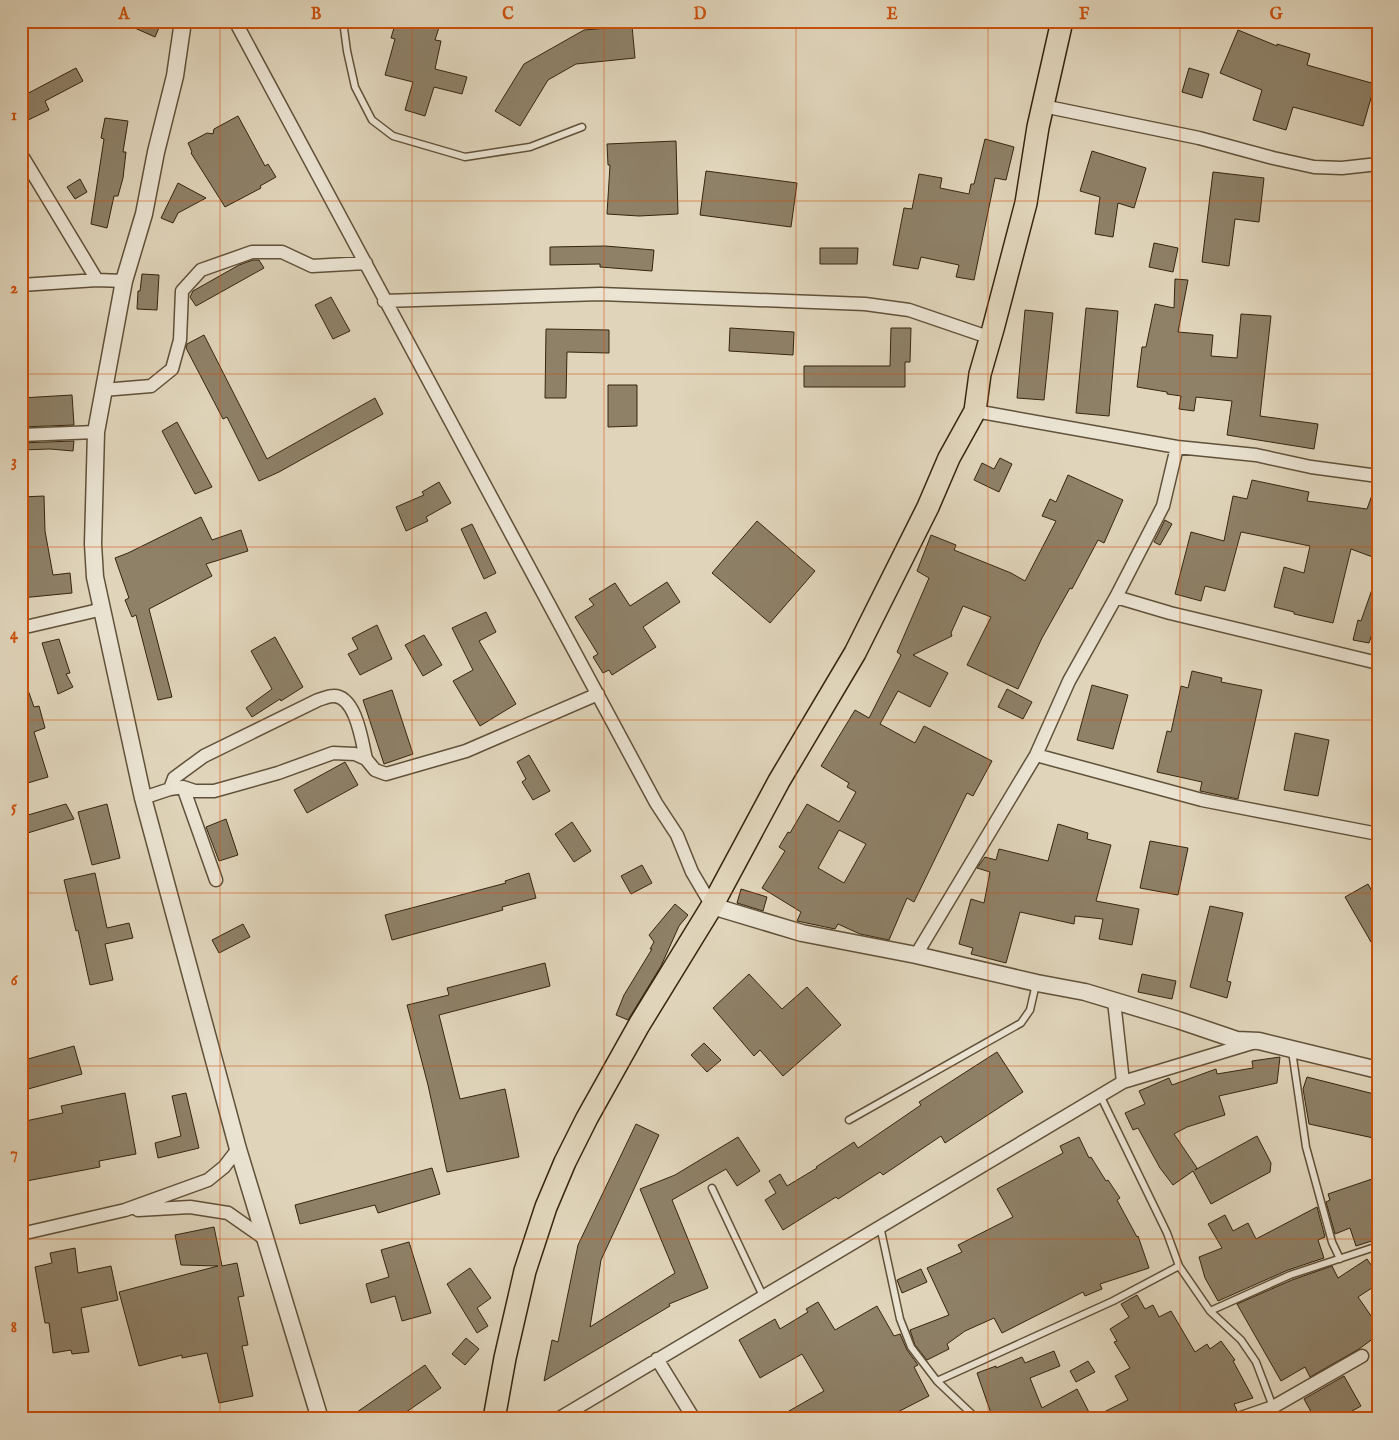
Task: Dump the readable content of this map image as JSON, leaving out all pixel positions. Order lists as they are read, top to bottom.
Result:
{
  "grid": {
    "columns": [
      "A",
      "B",
      "C",
      "D",
      "E",
      "F",
      "G"
    ],
    "rows": [
      "1",
      "2",
      "3",
      "4",
      "5",
      "6",
      "7",
      "8"
    ]
  }
}
